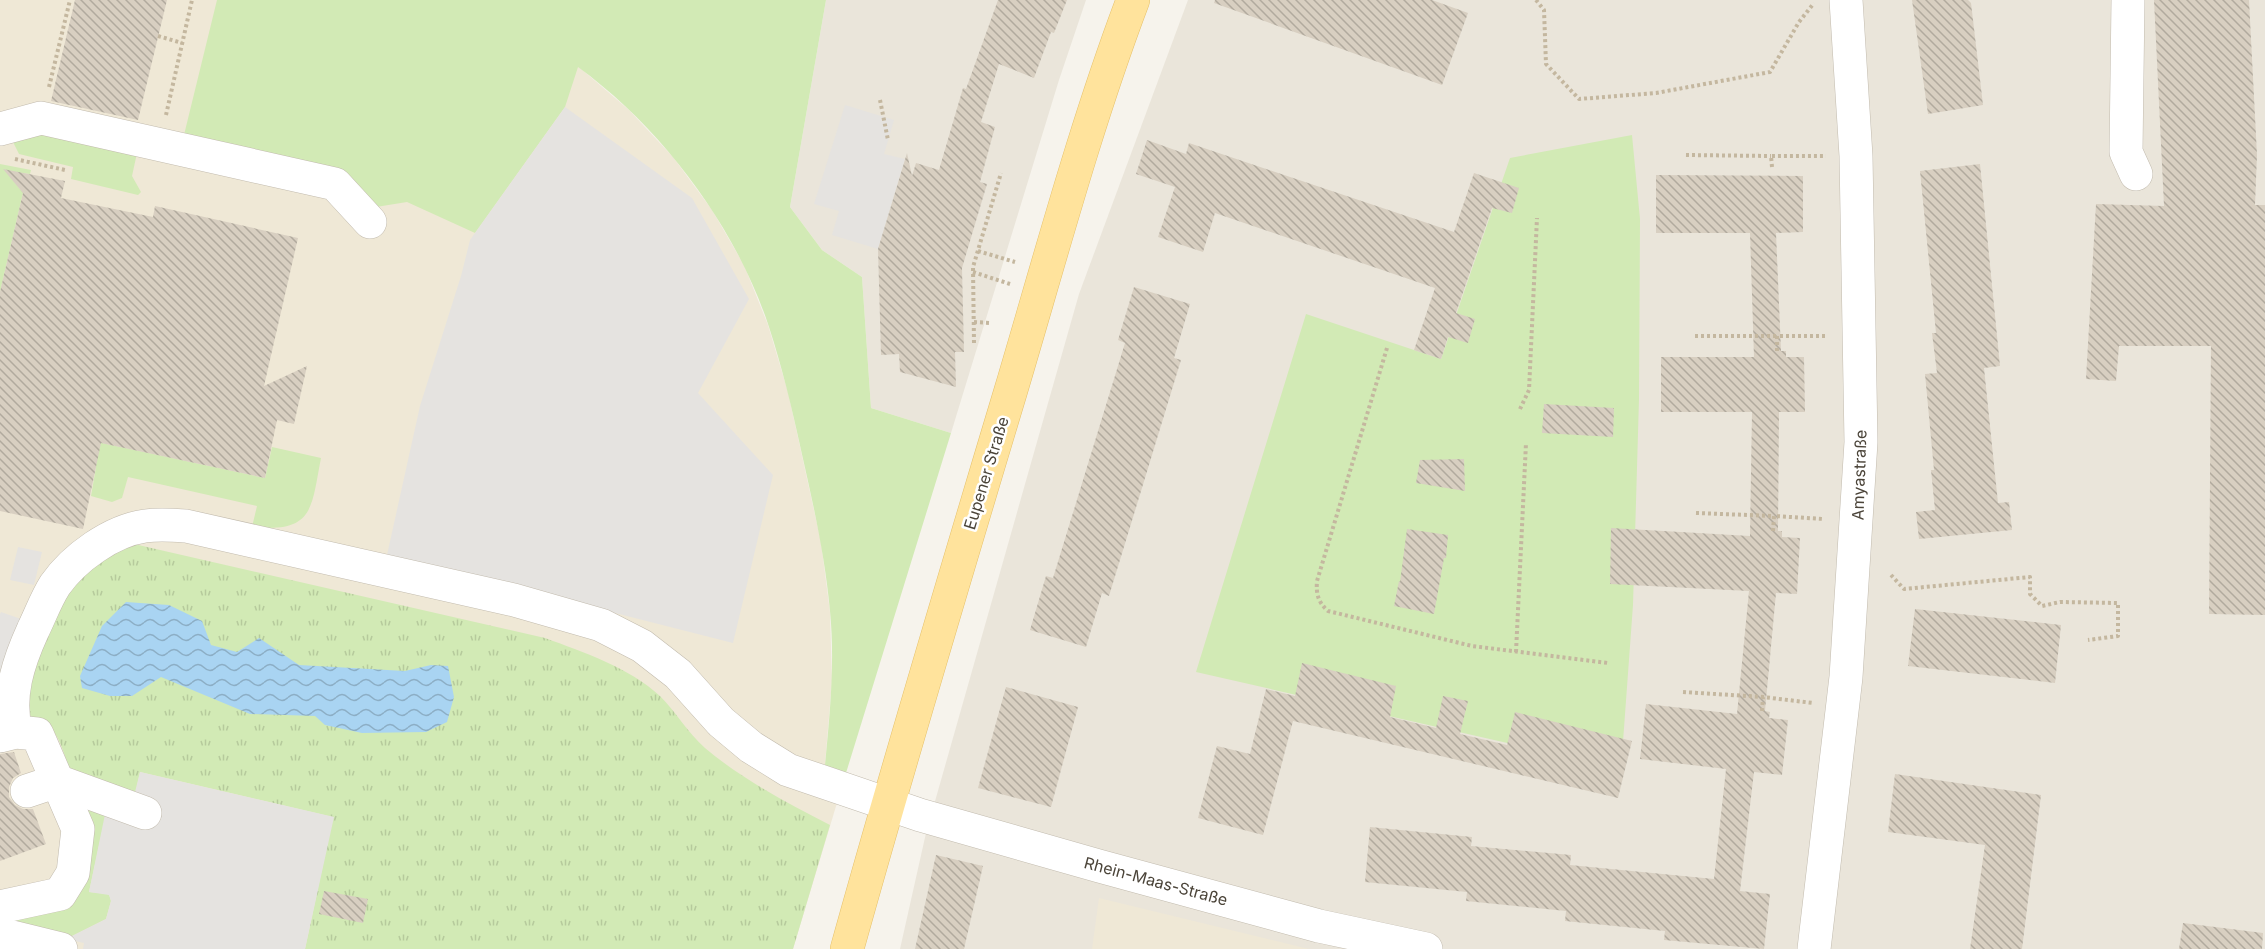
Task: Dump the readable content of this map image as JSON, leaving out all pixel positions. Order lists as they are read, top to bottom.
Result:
{
  "streets": {
    "main road": ["Eupener Straße"],
    "street": ["Amyastraße", "Rhein-Maas-Straße"]
  },
  "crossings": [
    ["Eupener Straße", "Rhein-Maas-Straße"]
  ]
}
